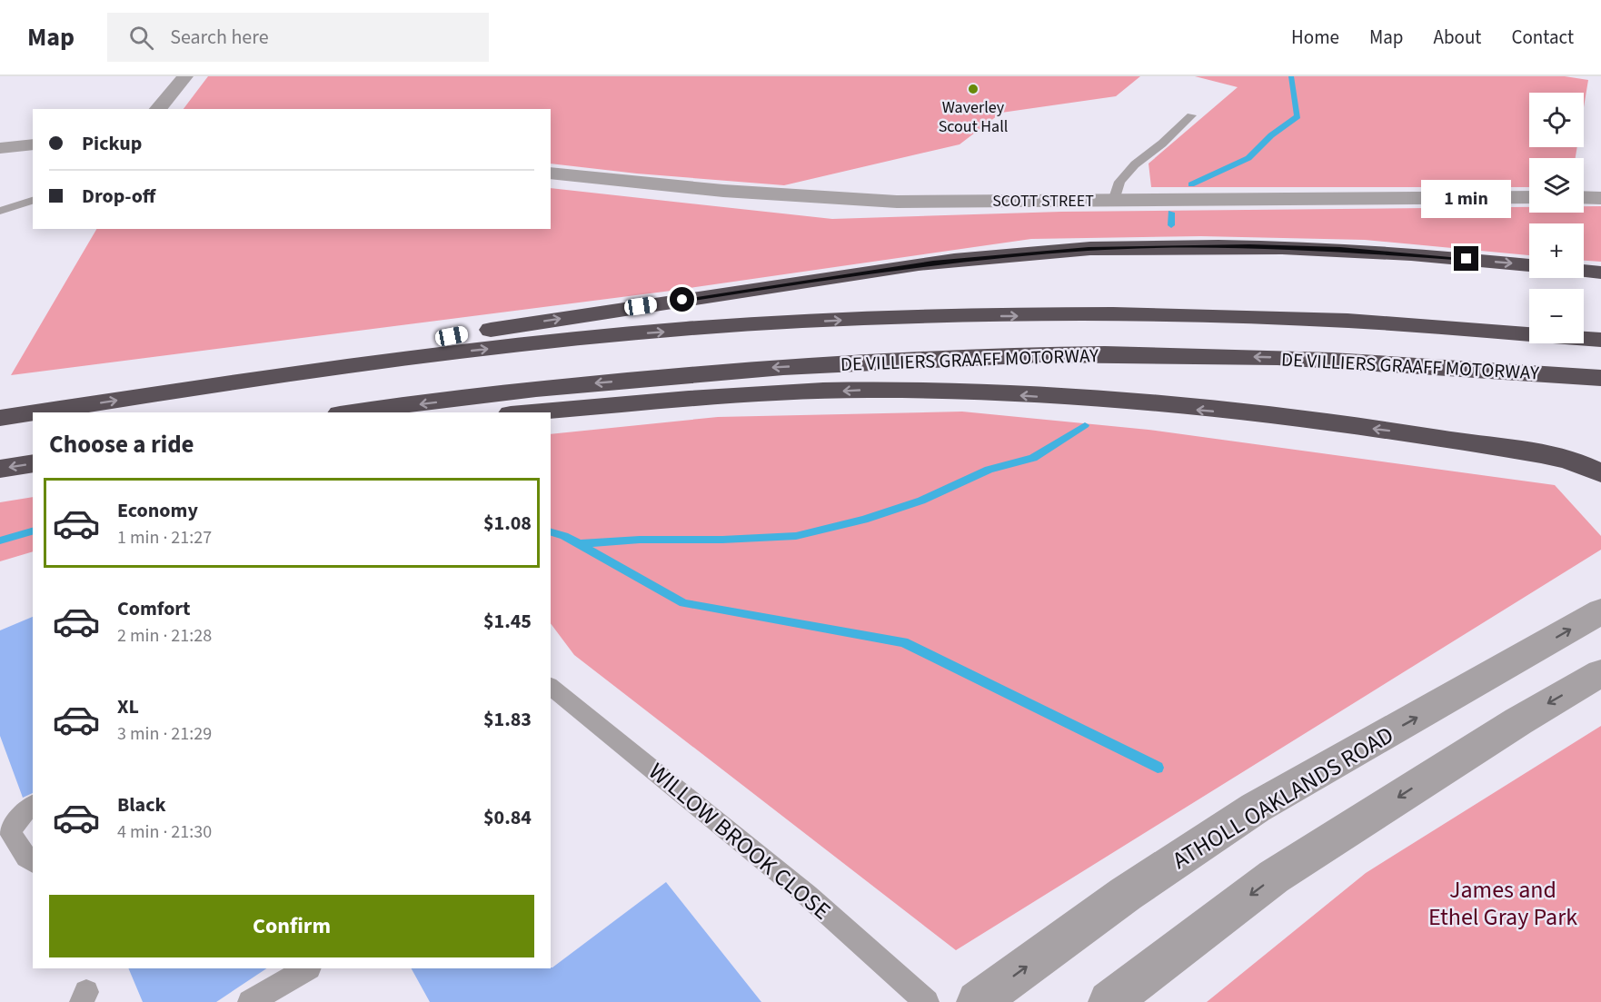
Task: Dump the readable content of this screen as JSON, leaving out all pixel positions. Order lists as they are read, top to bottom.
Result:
{
  "streets": {
    "highway": ["DE VILLIERS GRAAFF MOTORWAY"],
    "street": ["SCOTT STREET", "ATHOLL OAKLANDS ROAD"],
    "lane": ["WILLOW BROOK CLOSE"]
  },
  "parks": ["James and Ethel Gray Park"],
  "places": ["Waverley Scout Hall"],
  "page": {
    "header": "Map",
    "search": "Search here",
    "nav": [
      "Home",
      "Map",
      "About",
      "Contact"
    ],
    "map_buttons": ["+", "−"],
    "banner": ["Pickup", "Drop-off"],
    "bubble": "1 min",
    "heading": "Choose a ride",
    "list": [
      {
        "name": "Economy",
        "note": "1 min · 21:27",
        "value": "$1.08"
      },
      {
        "name": "Comfort",
        "note": "2 min · 21:28",
        "value": "$1.45"
      },
      {
        "name": "XL",
        "note": "3 min · 21:29",
        "value": "$1.83"
      },
      {
        "name": "Black",
        "note": "4 min · 21:30",
        "value": "$0.84"
      }
    ],
    "buttons": "Confirm"
  }
}
